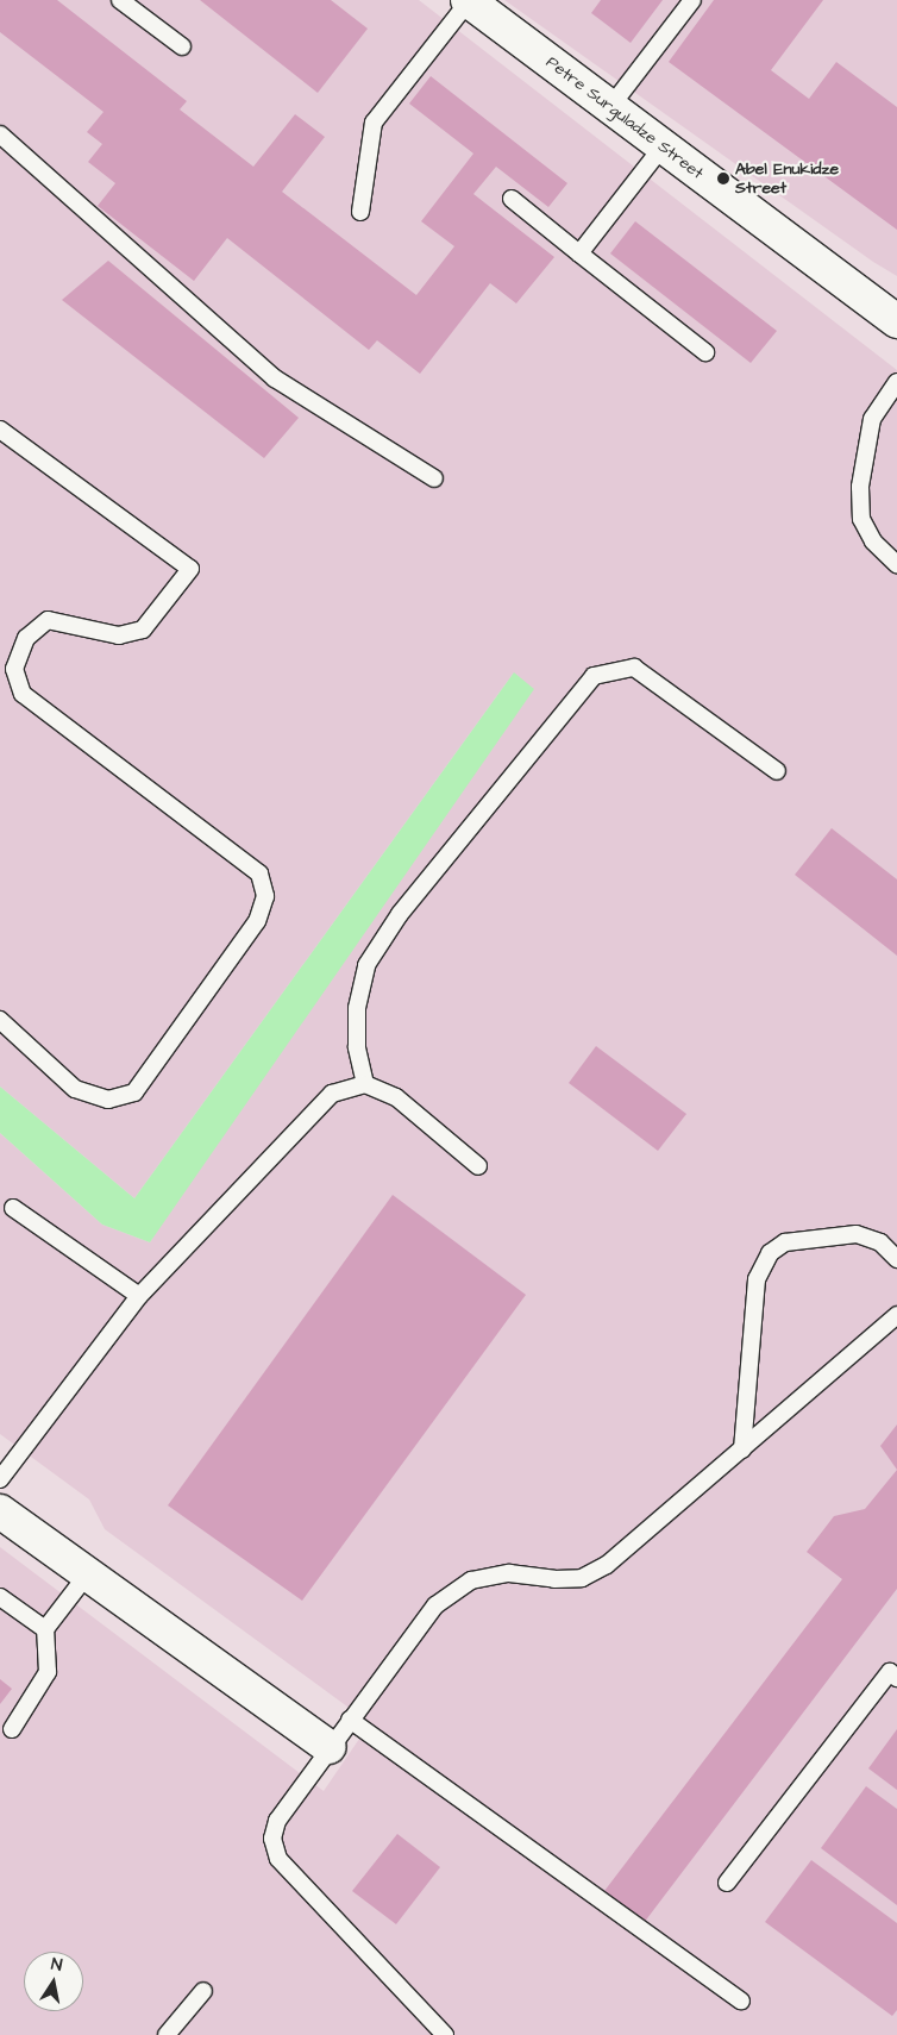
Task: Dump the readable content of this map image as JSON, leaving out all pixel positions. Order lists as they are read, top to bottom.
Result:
{
  "streets": {
    "street": ["Petre Surguladze Street"]
  },
  "places": ["Abel Enukidze Street"],
  "north": "top"
}
